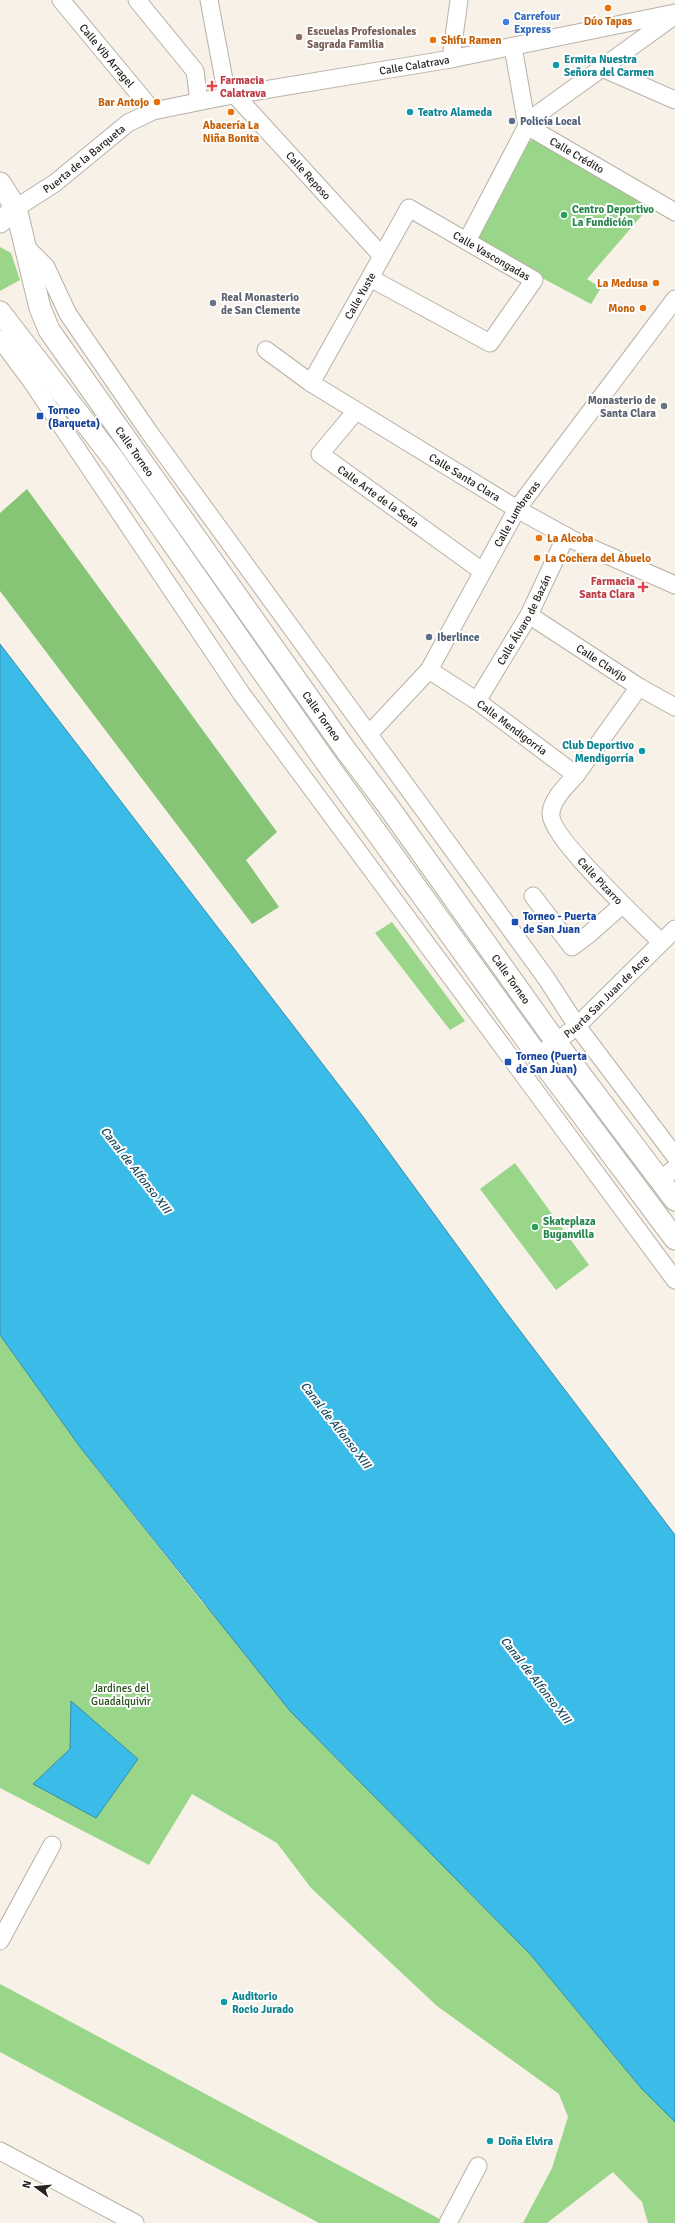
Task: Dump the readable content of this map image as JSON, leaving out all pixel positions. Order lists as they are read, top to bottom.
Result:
{
  "streets": {
    "main road": ["Calle Torneo"],
    "street": [
      "Calle Vib Arragel",
      "Calle Calatrava",
      "Calle Crédito",
      "Puerta de la Barqueta",
      "Calle Reposo",
      "Calle Vascongadas",
      "Calle Yuste",
      "Calle Santa Clara",
      "Calle Arte de la Seda",
      "Calle Lumbreras",
      "Calle Álvaro de Bazán",
      "Calle Clavijo",
      "Calle Mendigorria",
      "Calle Pizarro",
      "Puerta San Juan de Acre"
    ]
  },
  "crossings": [
    ["Calle Vib Arragel", "Calle Calatrava"],
    ["Calle Vib Arragel", "Puerta de la Barqueta"],
    ["Calle Calatrava", "Puerta de la Barqueta"],
    ["Calle Calatrava", "Calle Reposo"],
    ["Puerta de la Barqueta", "Calle Torneo"],
    ["Calle Reposo", "Calle Yuste"],
    ["Calle Vascongadas", "Calle Yuste"],
    ["Calle Yuste", "Calle Santa Clara"],
    ["Calle Torneo", "Puerta San Juan de Acre"],
    ["Calle Santa Clara", "Calle Arte de la Seda"],
    ["Calle Santa Clara", "Calle Lumbreras"],
    ["Calle Santa Clara", "Calle Álvaro de Bazán"],
    ["Calle Arte de la Seda", "Calle Lumbreras"],
    ["Calle Lumbreras", "Calle Mendigorria"],
    ["Calle Álvaro de Bazán", "Calle Clavijo"],
    ["Calle Álvaro de Bazán", "Calle Mendigorria"],
    ["Calle Mendigorria", "Calle Pizarro"],
    ["Calle Pizarro", "Puerta San Juan de Acre"]
  ],
  "water": ["Canal de Alfonso XIII"],
  "parks": ["Jardines del Guadalquivir"],
  "places": {
    "other": [
      "Dúo Tapas",
      "Carrefour Express",
      "Escuelas Profesionales Sagrada Familia",
      "Shifu Ramen",
      "Ermita Nuestra Señora del Carmen",
      "Bar Antojo",
      "Abacería La Niña Bonita",
      "Teatro Alameda",
      "Policía Local",
      "Centro Deportivo La Fundición",
      "La Medusa",
      "Real Monasterio de San Clemente",
      "Mono",
      "Monasterio de Santa Clara",
      "La Alcoba",
      "La Cochera del Abuelo",
      "Iberlince",
      "Club Deportivo Mendigorría",
      "Skateplaza Buganvilla",
      "Auditorio Rocio Jurado",
      "Doña Elvira"
    ],
    "health": ["Farmacia Calatrava", "Farmacia Santa Clara"],
    "transit": ["Torneo (Barqueta)", "Torneo - Puerta de San Juan", "Torneo (Puerta de San Juan)"]
  },
  "north": "left"
}
